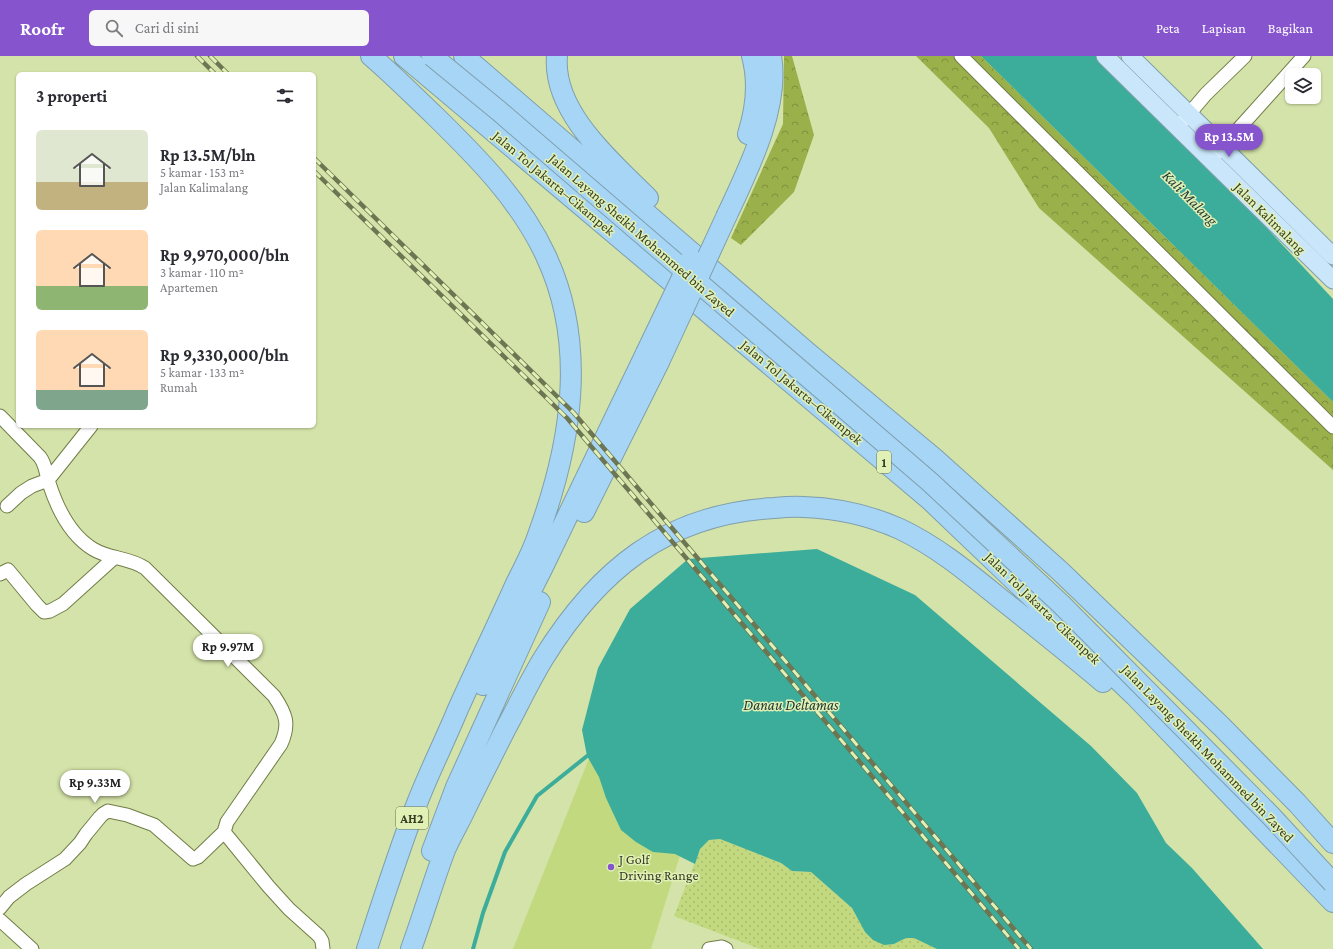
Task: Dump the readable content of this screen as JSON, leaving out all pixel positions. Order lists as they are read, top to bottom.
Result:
{
  "streets": {
    "highway": [
      "Jalan Tol Jakarta–Cikampek",
      "Jalan Layang Sheikh Mohammed bin Zayed",
      "1",
      "AH2"
    ],
    "main road": ["Jalan Kalimalang"]
  },
  "water": ["Kali Malang", "Danau Deltamas"],
  "places": ["J Golf Driving Range"],
  "page": {
    "header": "Roofr",
    "search": "Cari di sini",
    "nav": ["Peta", "Lapisan", "Bagikan"],
    "heading": "3 properti",
    "list": [
      {
        "name": "Rp 13.5M/bln",
        "note": "5 kamar · 153 m² · Jalan Kalimalang"
      },
      {
        "name": "Rp 9,970,000/bln",
        "note": "3 kamar · 110 m² · Apartemen"
      },
      {
        "name": "Rp 9,330,000/bln",
        "note": "5 kamar · 133 m² · Rumah"
      }
    ],
    "price": ["Rp 13.5M", "Rp 9.97M", "Rp 9.33M"]
  }
}
